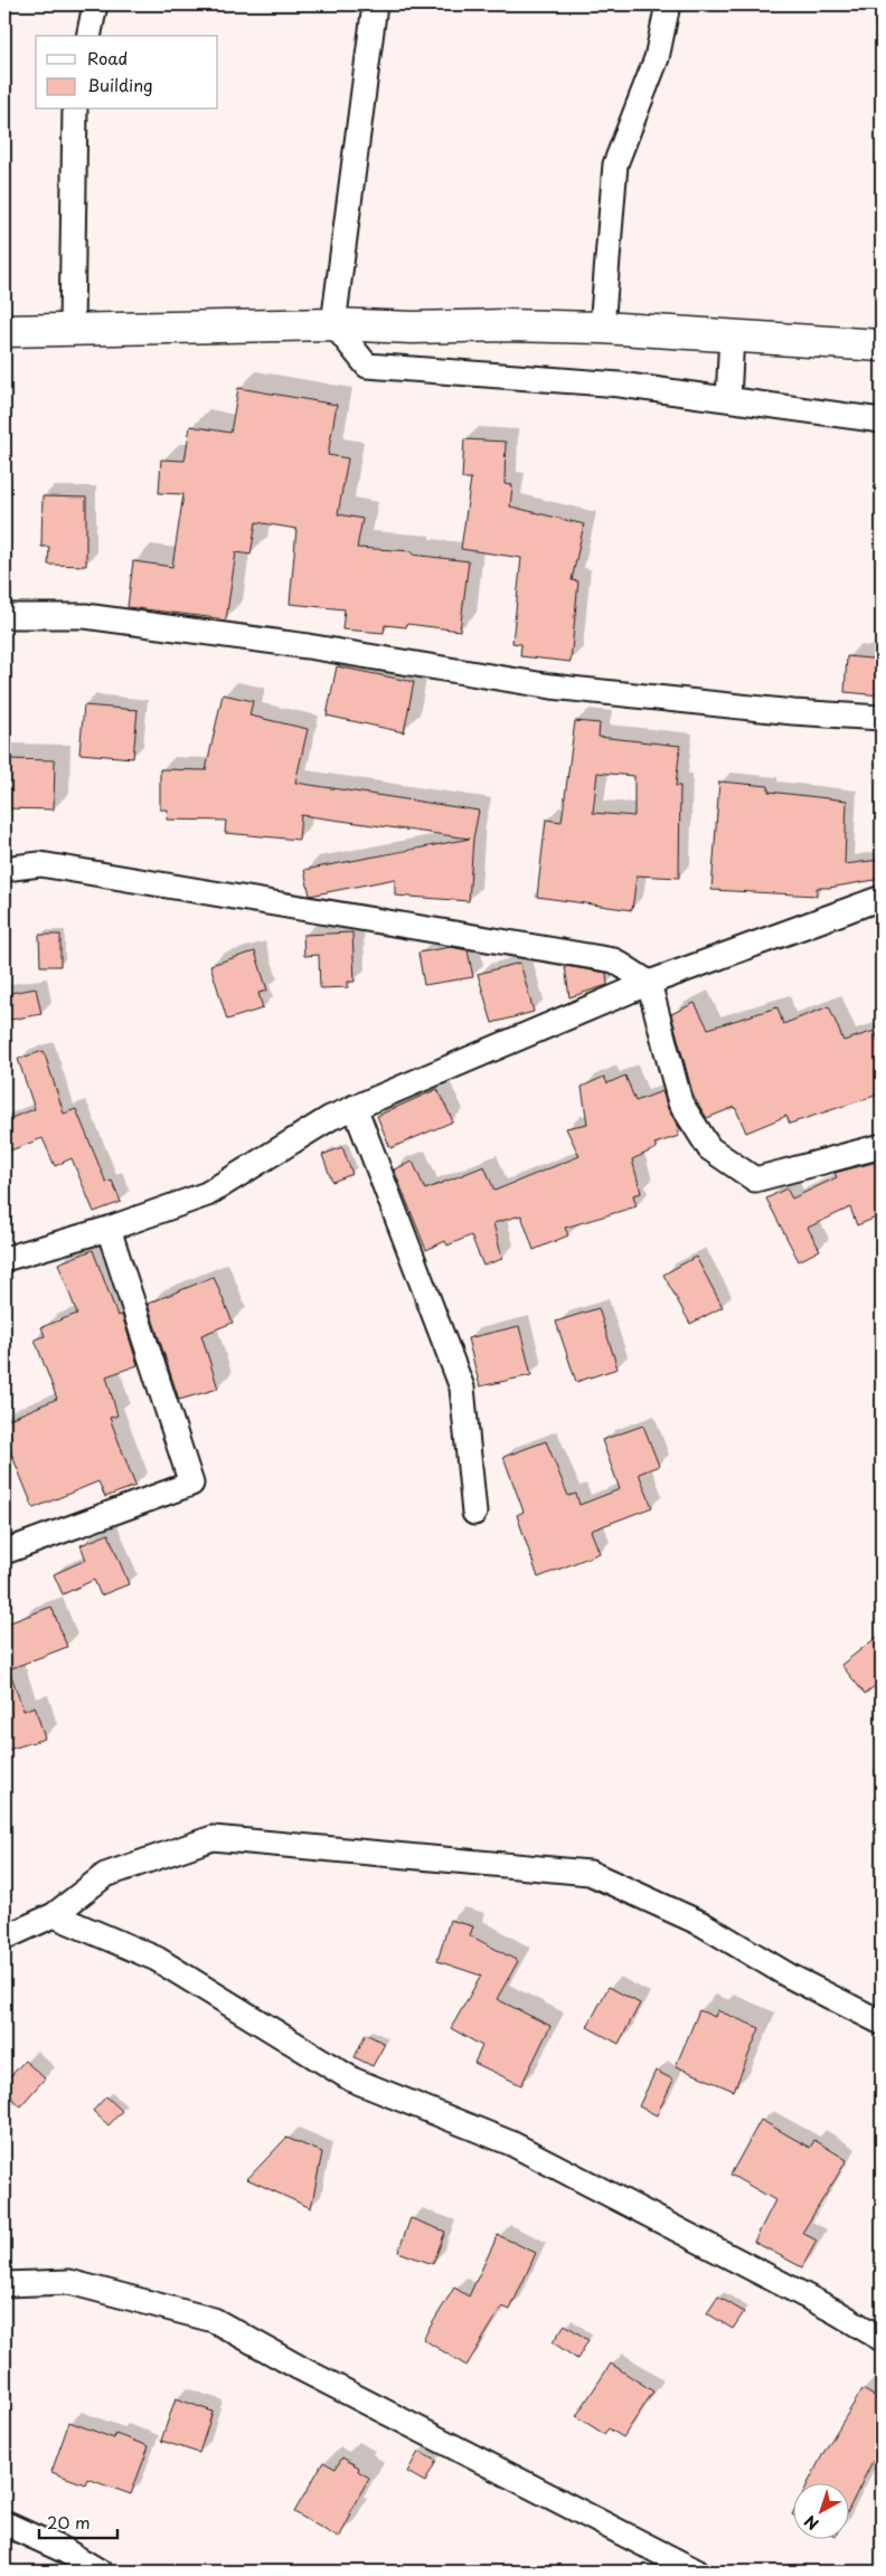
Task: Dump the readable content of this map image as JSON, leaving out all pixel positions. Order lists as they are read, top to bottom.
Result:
{
  "legend": ["Road", "Building"],
  "scale_bar": "20 m",
  "north": "bottom left"
}
